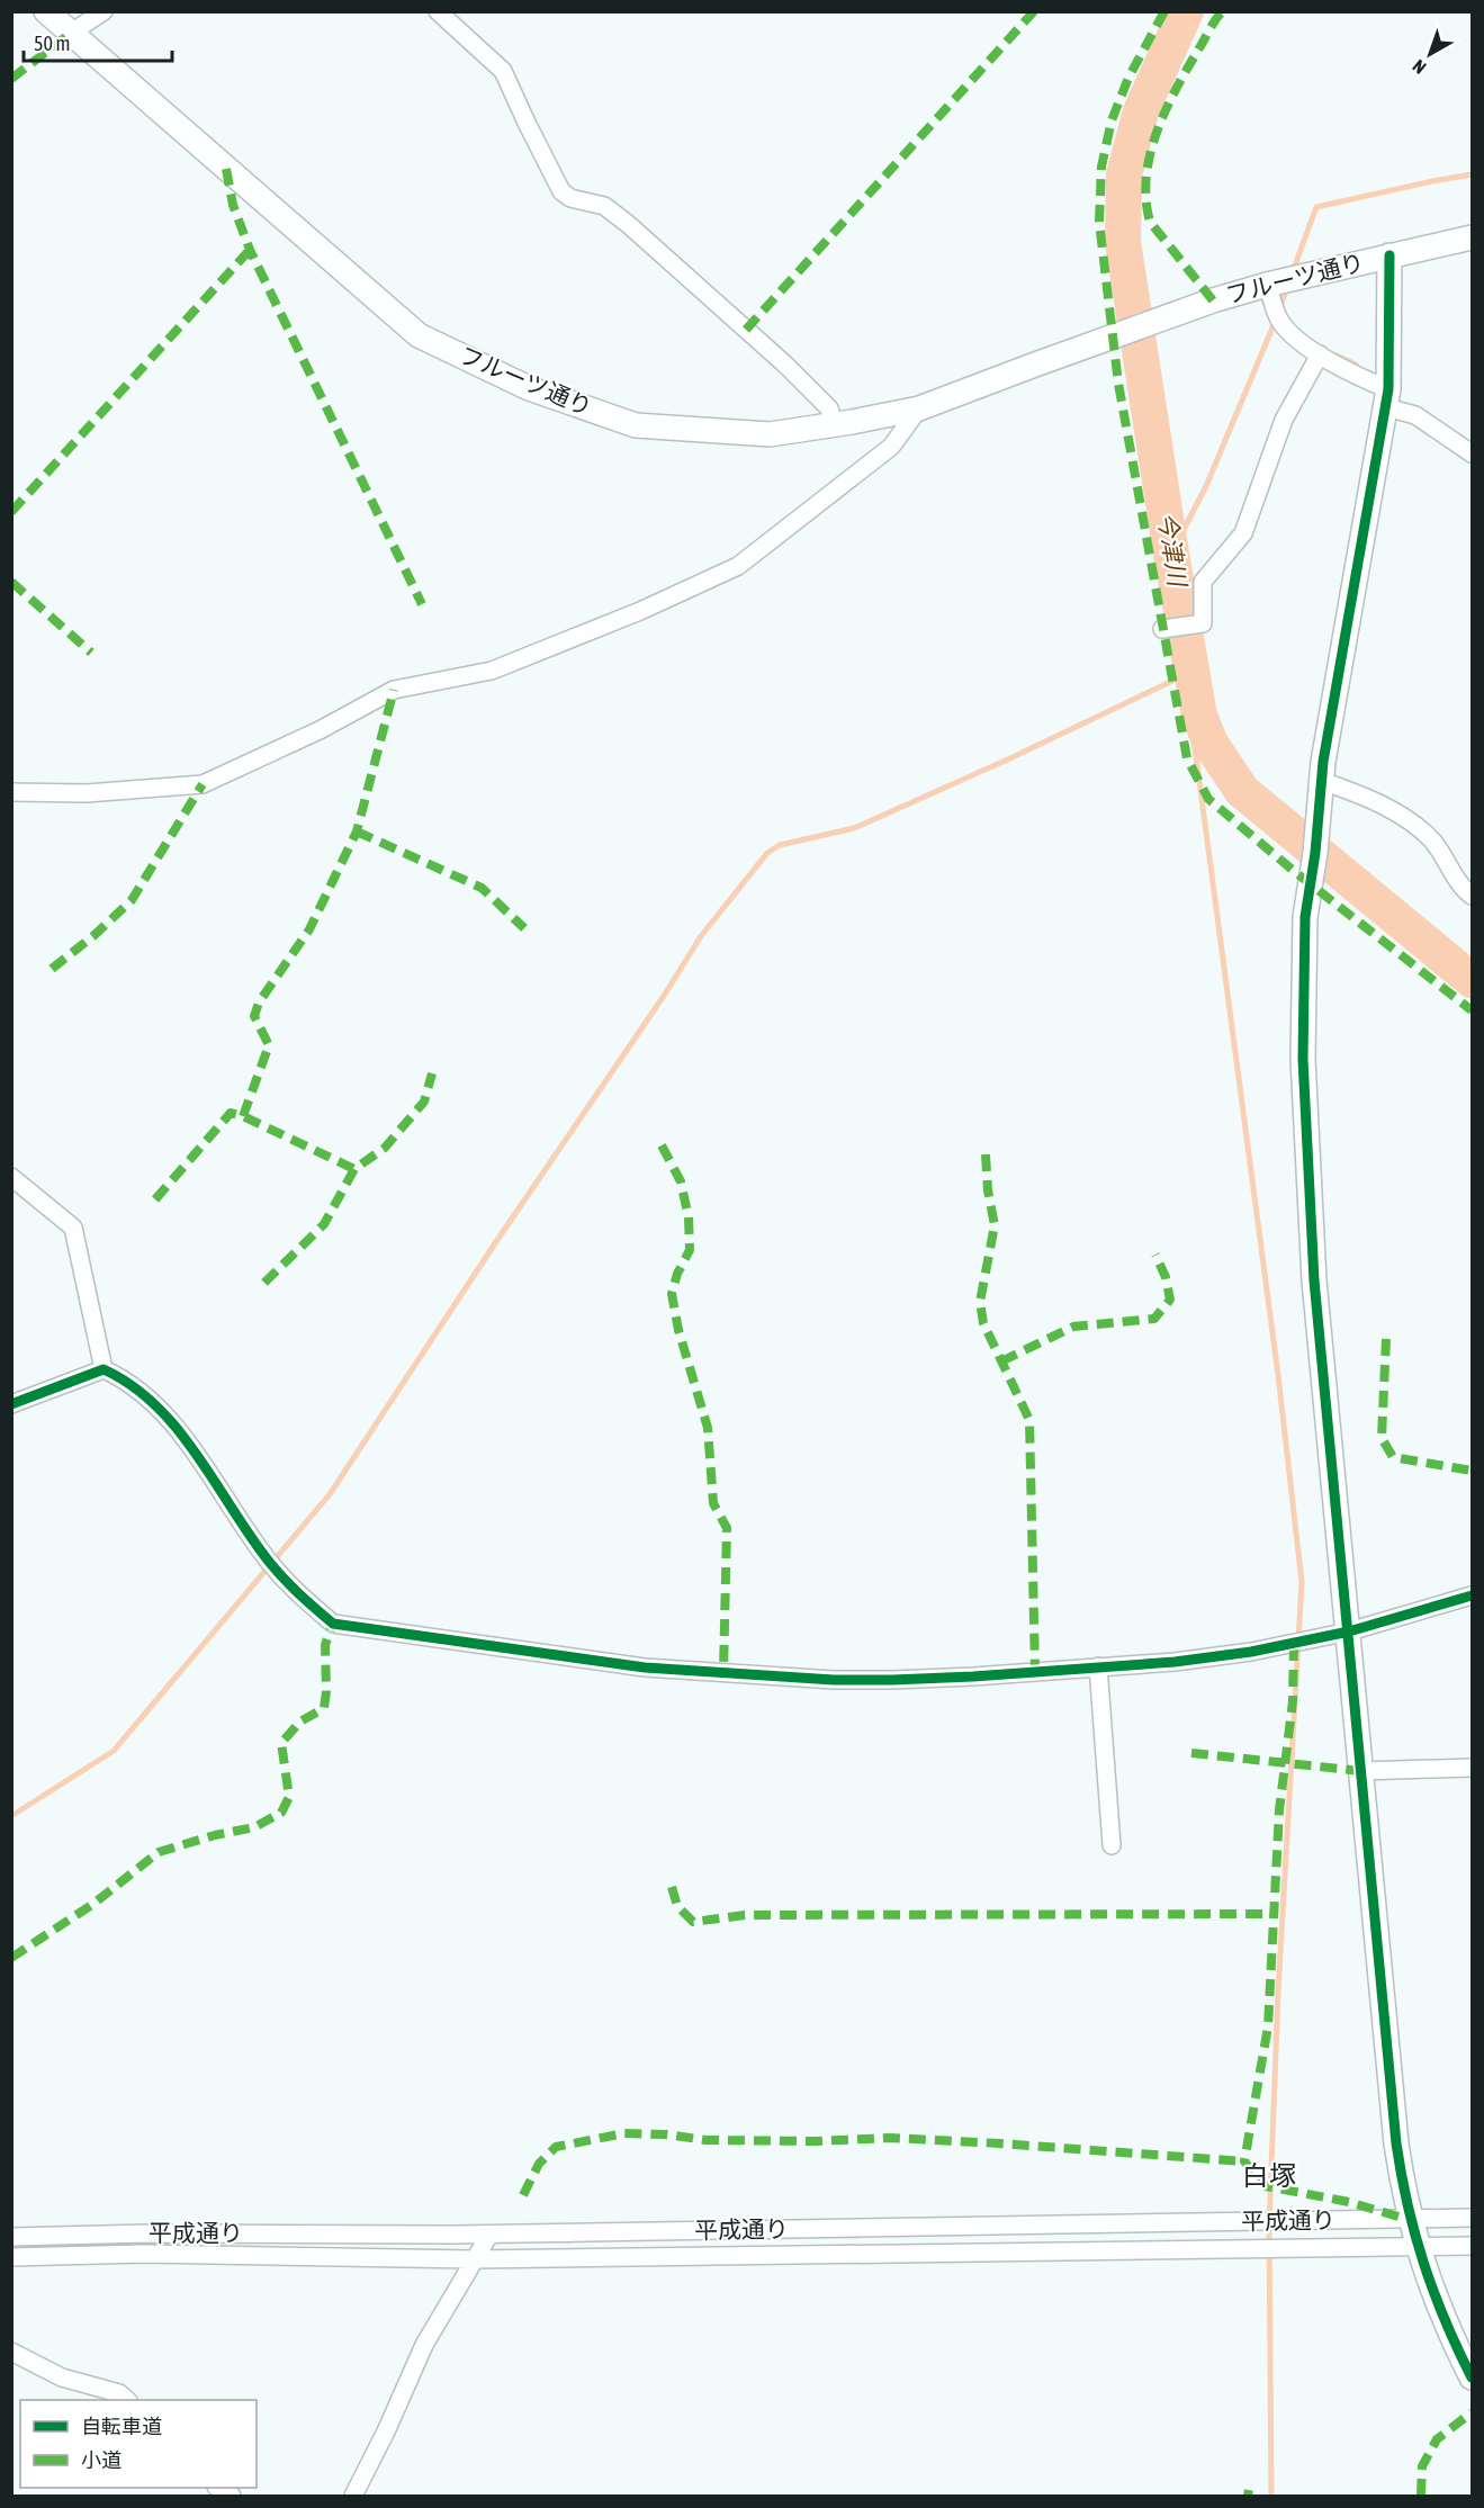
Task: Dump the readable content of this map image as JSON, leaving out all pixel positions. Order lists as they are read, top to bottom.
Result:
{
  "streets": {
    "street": ["フルーツ通り", "平成通り"]
  },
  "districts": ["白塚"],
  "water": ["今津川"],
  "legend": ["自転車道", "小道"],
  "scale_bar": "50 m",
  "north": "bottom left"
}
